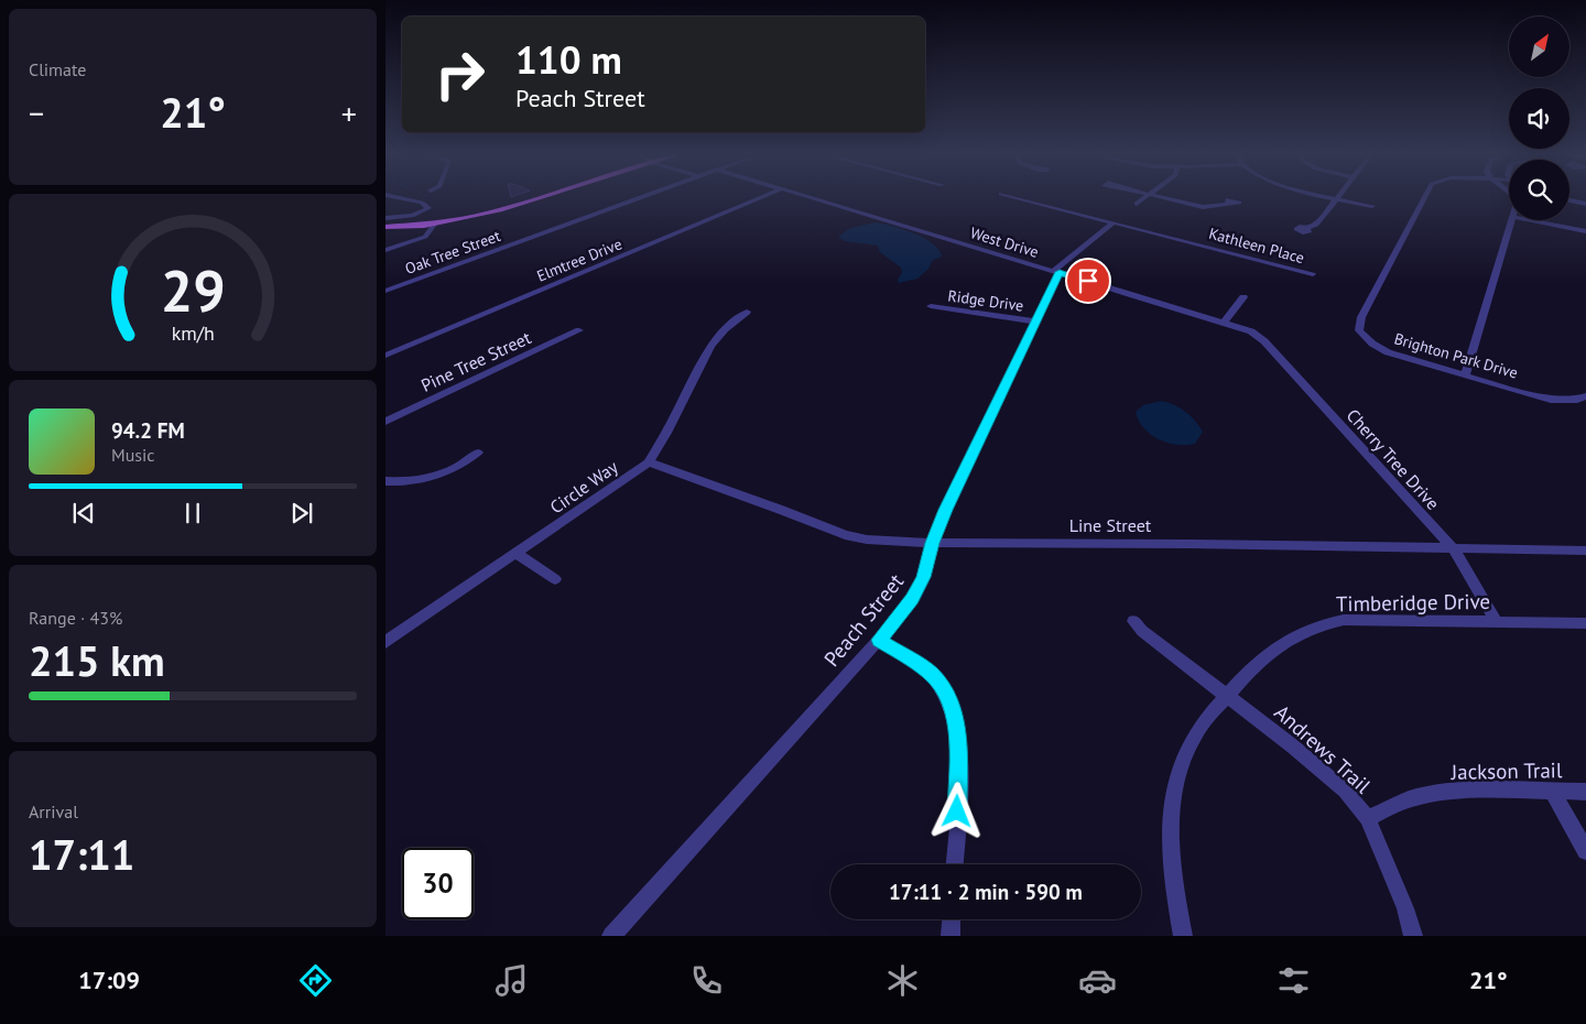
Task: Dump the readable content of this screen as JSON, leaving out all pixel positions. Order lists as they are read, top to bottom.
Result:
{
  "streets": {
    "street": [
      "West Drive",
      "Kathleen Place",
      "Oak Tree Street",
      "Elmtree Drive",
      "Ridge Drive",
      "Brighton Park Drive",
      "Pine Tree Street",
      "Cherry Tree Drive",
      "Circle Way",
      "Line Street",
      "Timberidge Drive",
      "Peach Street",
      "Andrews Trail",
      "Jackson Trail"
    ]
  },
  "crossings": [
    ["West Drive", "Cherry Tree Drive"],
    ["West Drive", "Peach Street"],
    ["Ridge Drive", "Peach Street"],
    ["Cherry Tree Drive", "Line Street"],
    ["Cherry Tree Drive", "Timberidge Drive"],
    ["Circle Way", "Line Street"],
    ["Line Street", "Peach Street"],
    ["Timberidge Drive", "Andrews Trail"],
    ["Andrews Trail", "Jackson Trail"]
  ],
  "north": "top right",
  "page": {
    "tile": [
      "Climate",
      ["Range · 43%", "215 km"],
      ["Arrival", "17:11"]
    ],
    "turn": ["110 m", "Peach Street"],
    "heat": ["−", "21°", "+"],
    "song": ["94.2 FM", "Music"],
    "limit": "30",
    "trip": "17:11 · 2 min · 590 m",
    "tabs": ["17:09", "21°"],
    "gauge": ["29", "km/h"]
  }
}
